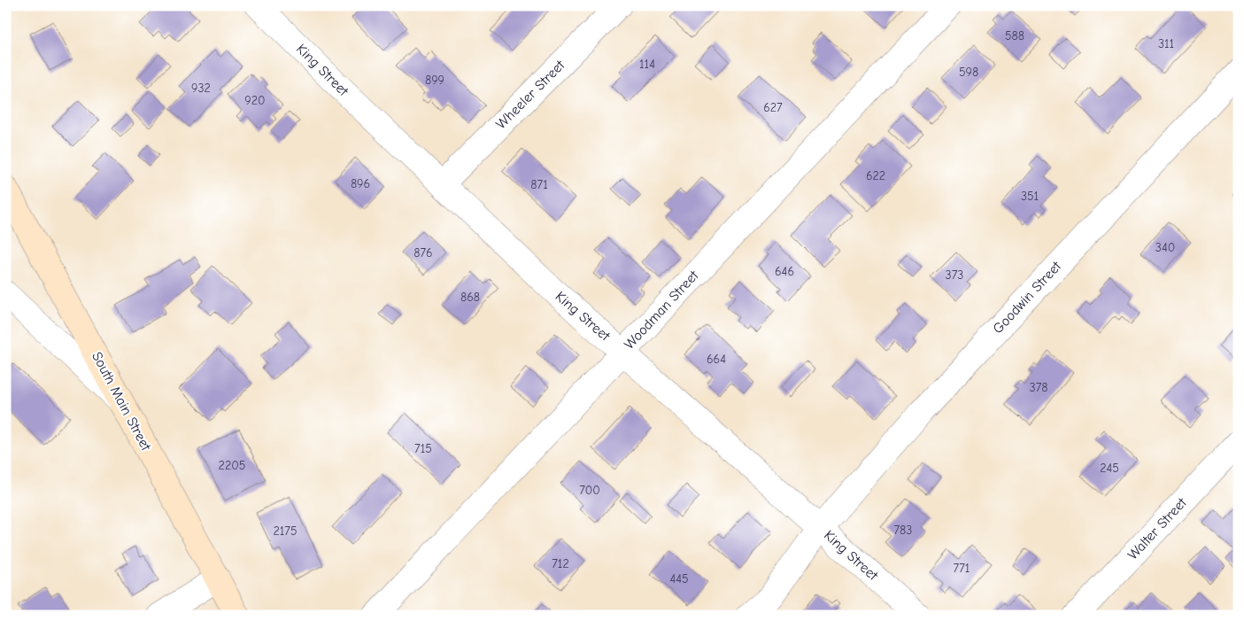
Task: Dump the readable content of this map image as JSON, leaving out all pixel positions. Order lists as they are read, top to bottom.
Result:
{
  "streets": {
    "main road": ["South Main Street"],
    "street": [
      "King Street",
      "Wheeler Street",
      "Goodwin Street",
      "Woodman Street",
      "Walter Street"
    ]
  },
  "crossings": [
    ["King Street", "Wheeler Street"],
    ["King Street", "Goodwin Street"],
    ["King Street", "Woodman Street"]
  ],
  "house_numbers": [
    "588",
    "311",
    "114",
    "598",
    "899",
    "932",
    "920",
    "627",
    "622",
    "896",
    "871",
    "351",
    "340",
    "876",
    "646",
    "373",
    "868",
    "664",
    "378",
    "715",
    "2205",
    "245",
    "700",
    "783",
    "2175",
    "712",
    "771",
    "445"
  ]
}
